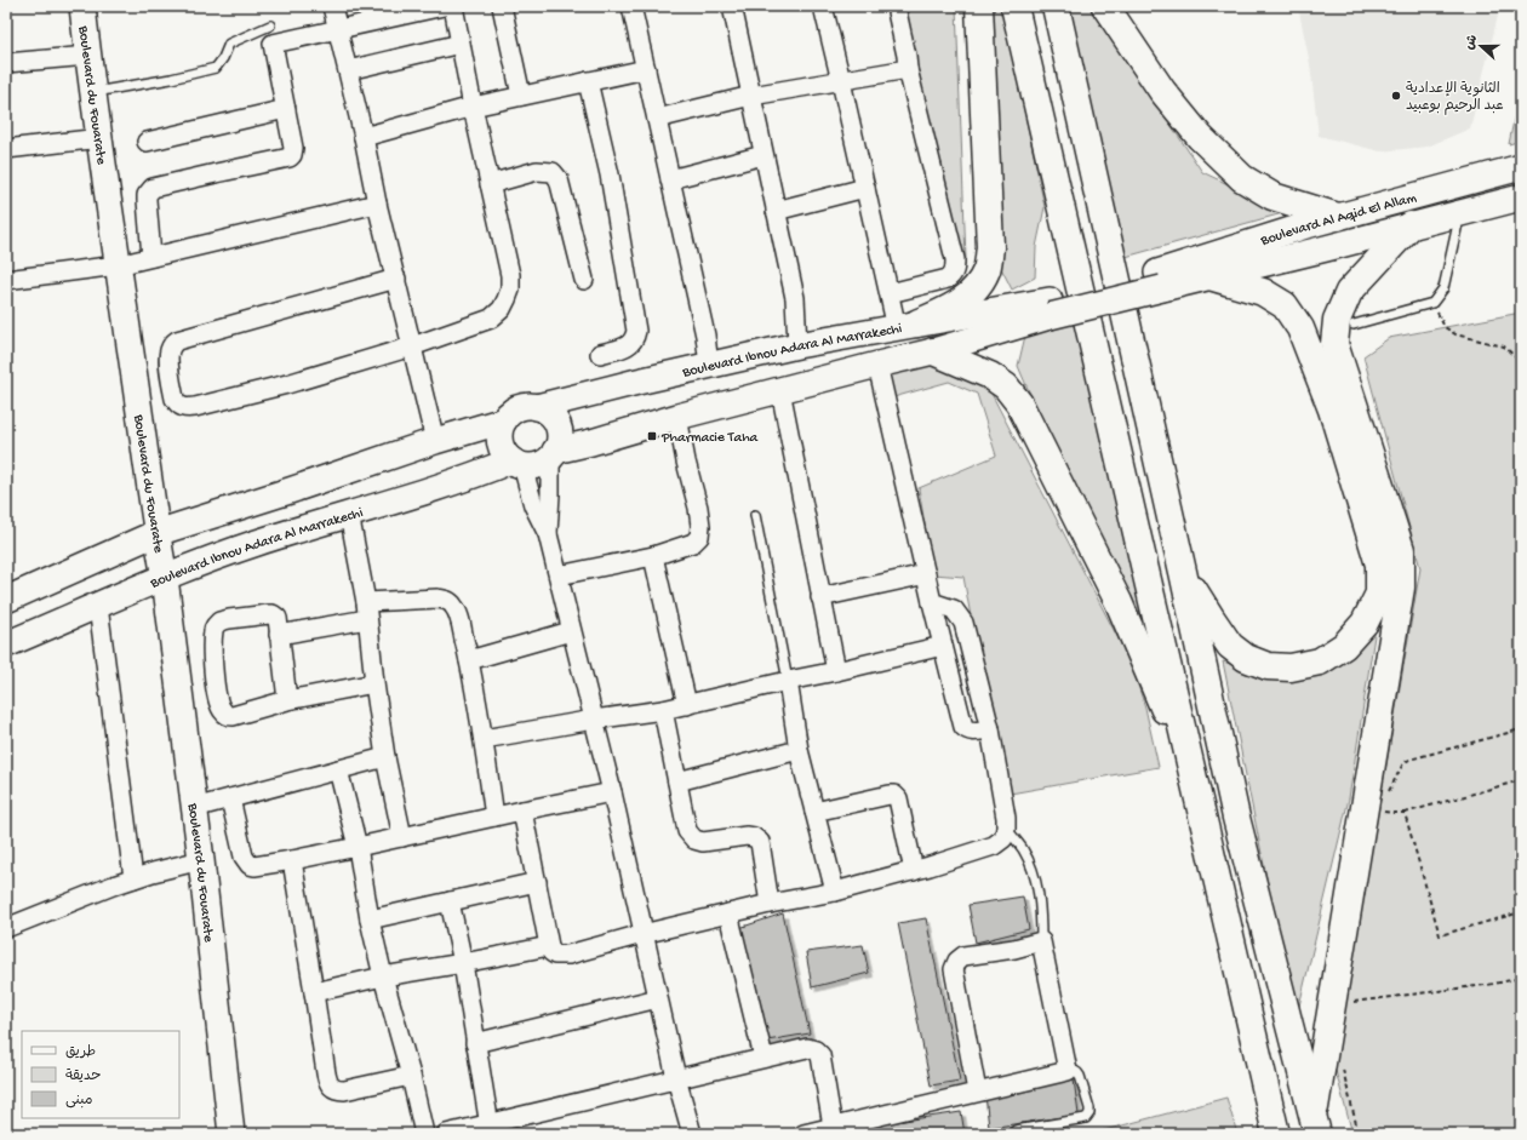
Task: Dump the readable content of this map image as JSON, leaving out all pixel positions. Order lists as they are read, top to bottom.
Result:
{
  "streets": {
    "main road": ["Boulevard du Fouarate", "Boulevard Al Aqid El Allam", "Boulevard Ibnou Adara Al Marrakechi"]
  },
  "crossings": [
    ["Boulevard du Fouarate", "Boulevard Ibnou Adara Al Marrakechi"]
  ],
  "places": {
    "other": ["الثانوية الإعدادية عبد الرحيم بوعبيد"],
    "transit": ["Pharmacie Taha"]
  },
  "legend": ["طريق", "حديقة", "مبنى"],
  "north": "left"
}
